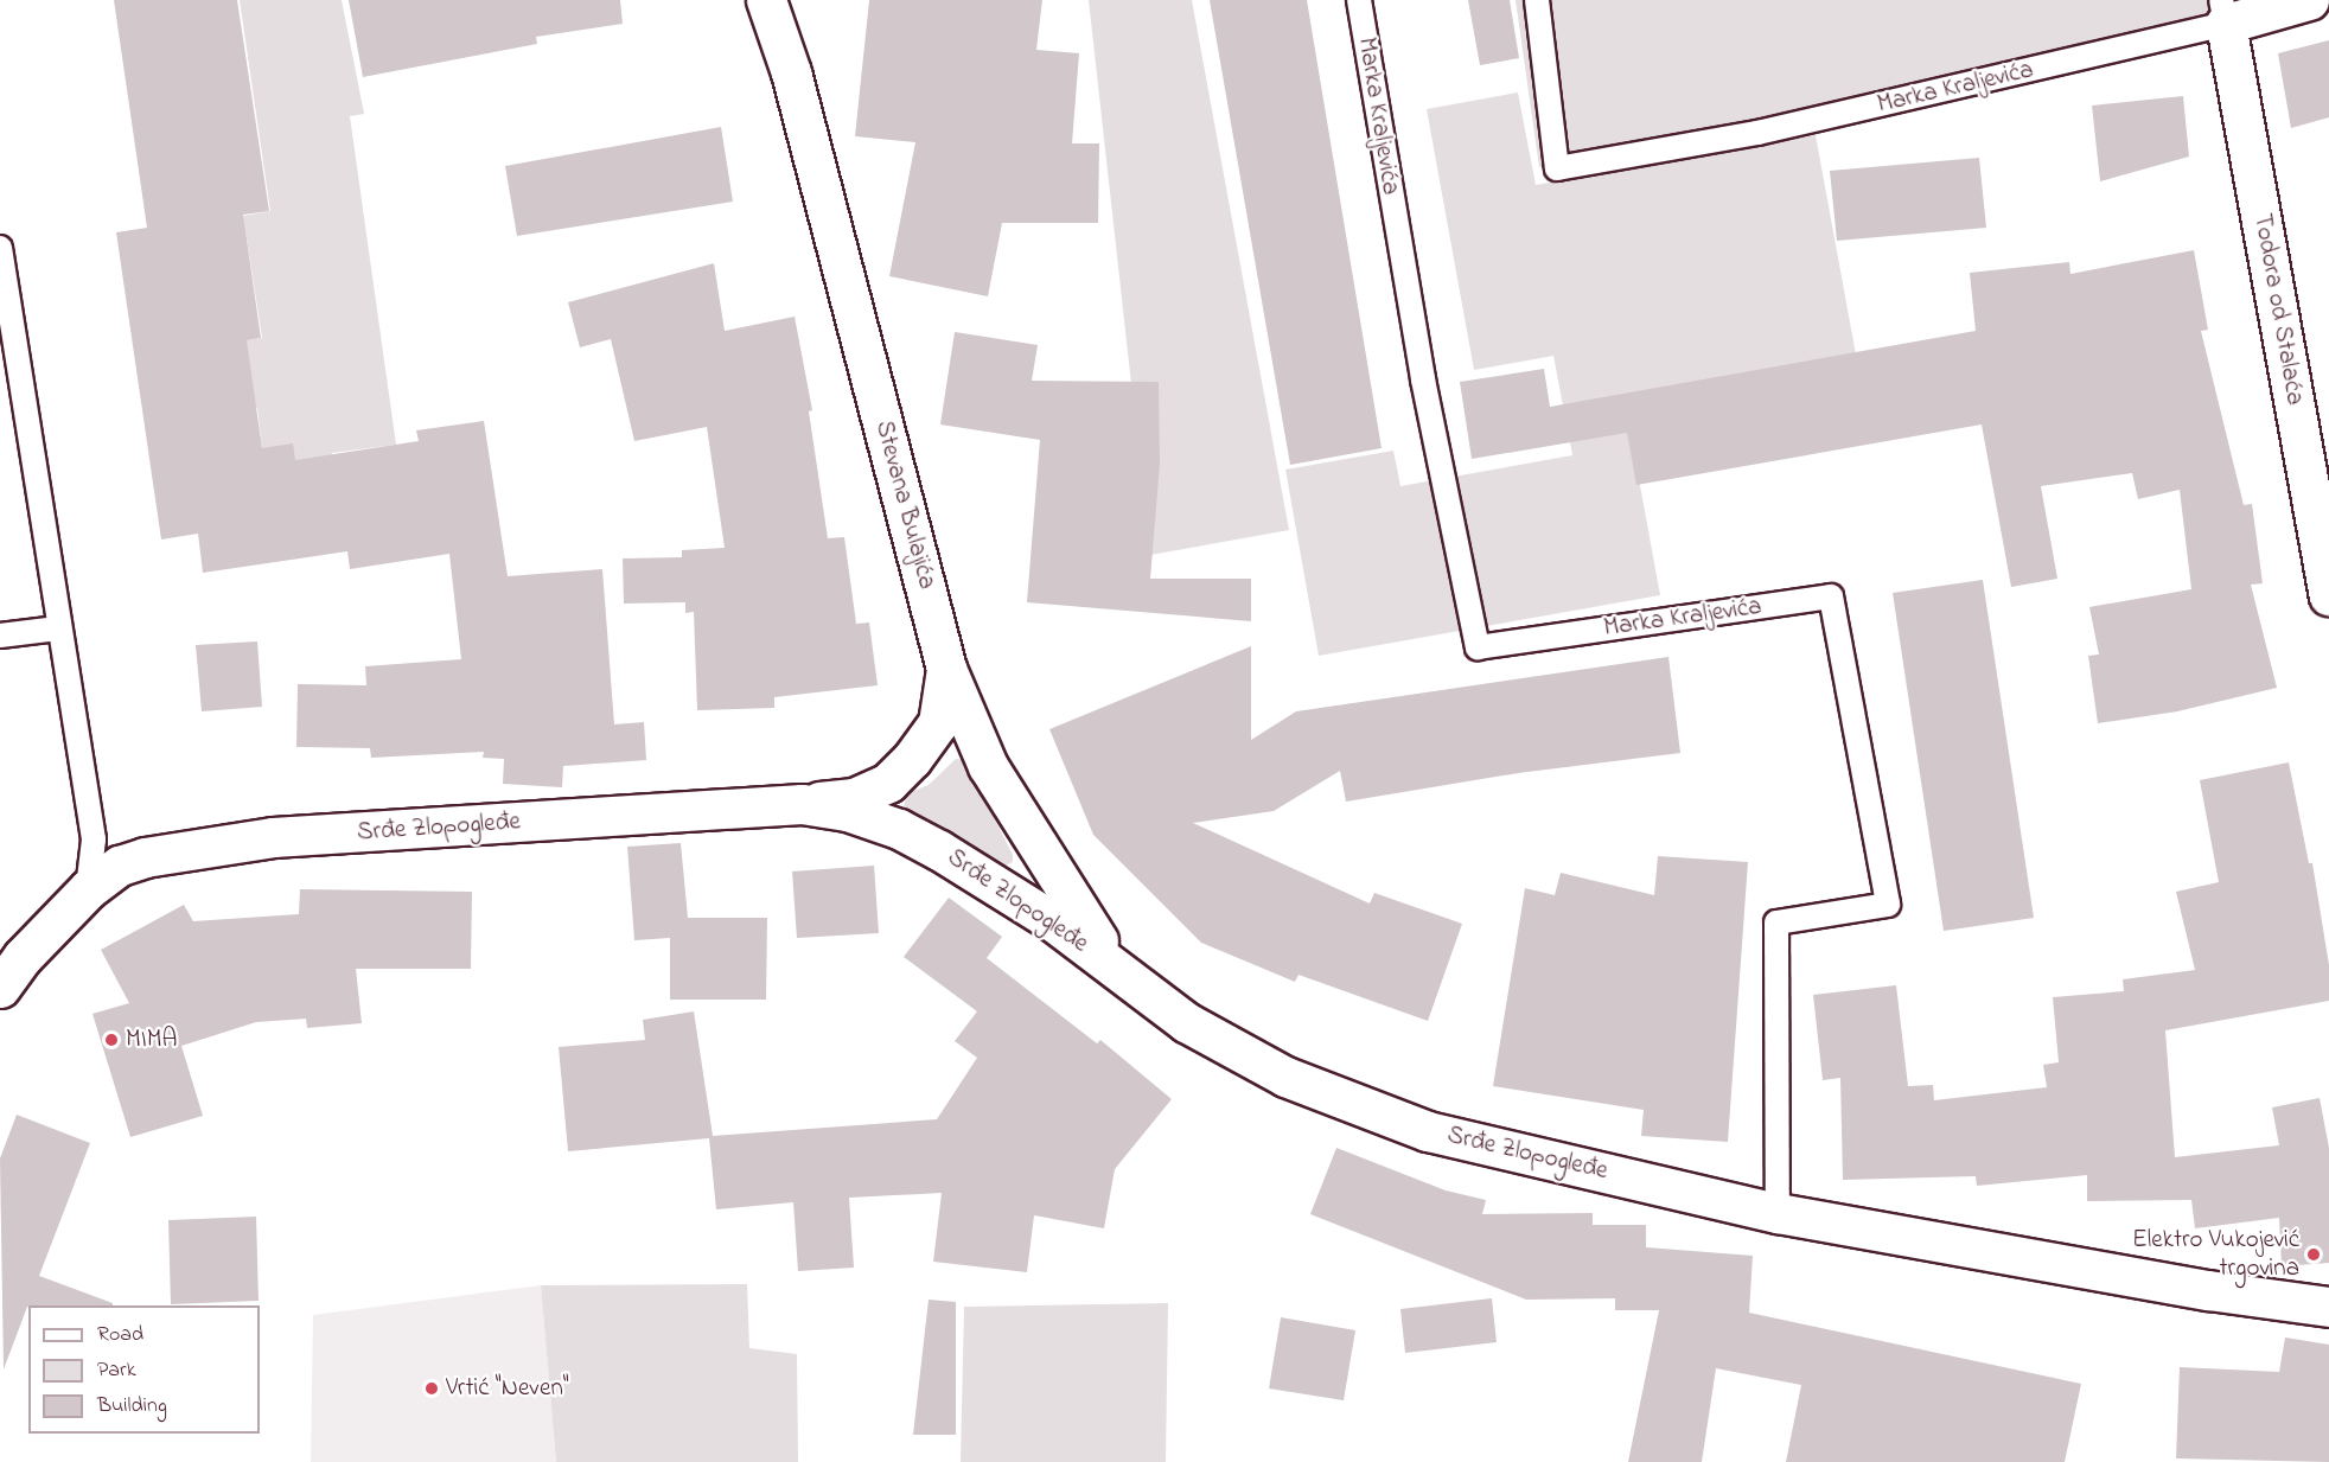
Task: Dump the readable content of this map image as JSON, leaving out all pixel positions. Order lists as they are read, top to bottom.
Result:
{
  "streets": {
    "street": [
      "Marka Kraljevića",
      "Todora od Stalaća",
      "Stevana Bulajića",
      "Srđe Zlopogleđe"
    ]
  },
  "crossings": [
    ["Marka Kraljevića", "Todora od Stalaća"],
    ["Marka Kraljevića", "Srđe Zlopogleđe"],
    ["Stevana Bulajića", "Srđe Zlopogleđe"]
  ],
  "places": ["MIMA", "Elektro Vukojević trgovina", "Vrtić \"Neven\""],
  "legend": ["Road", "Park", "Building"]
}
